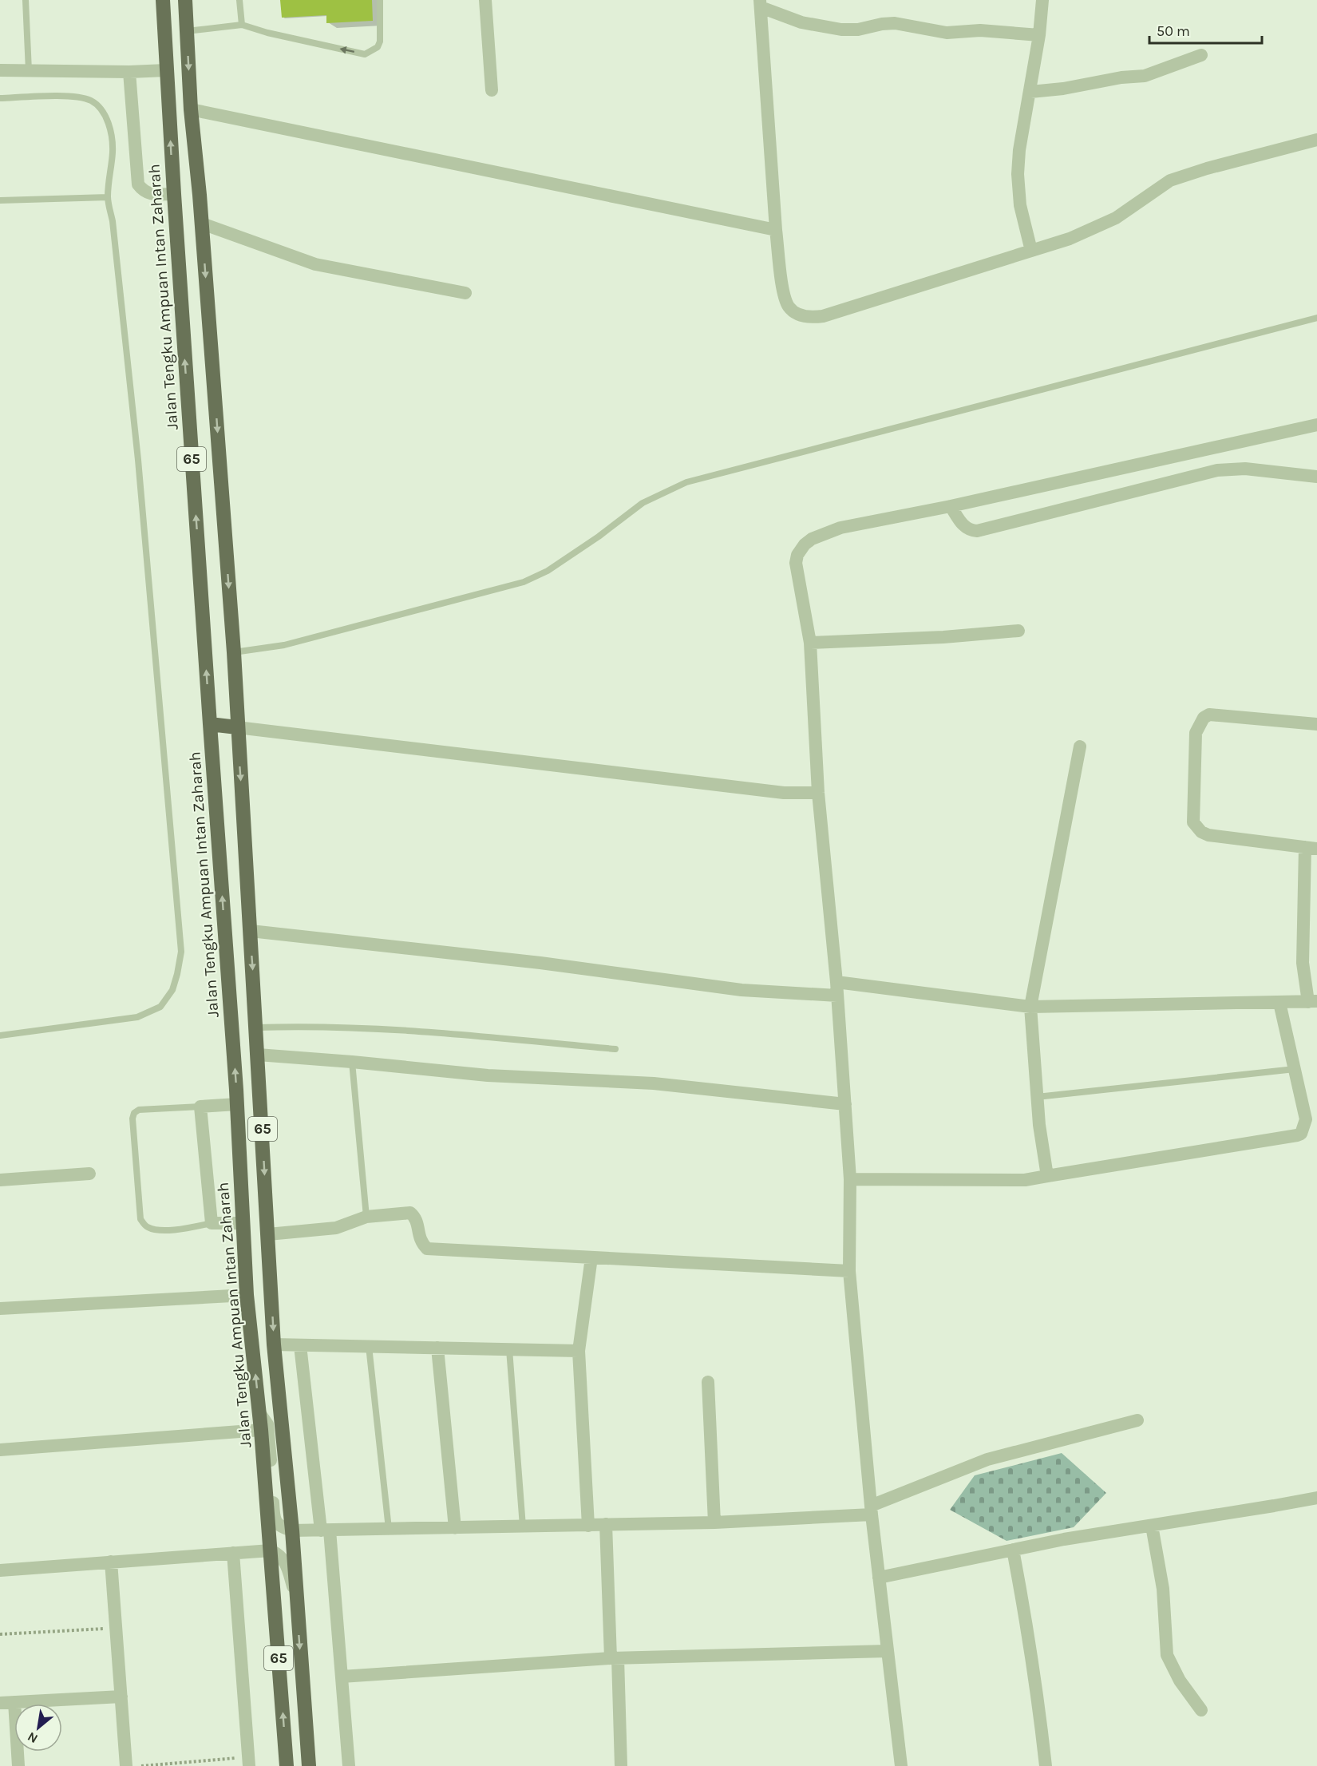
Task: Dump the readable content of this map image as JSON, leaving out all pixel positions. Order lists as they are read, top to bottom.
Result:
{
  "streets": {
    "main road": ["Jalan Tengku Ampuan Intan Zaharah", "65"]
  },
  "scale_bar": "50 m",
  "north": "bottom left"
}
